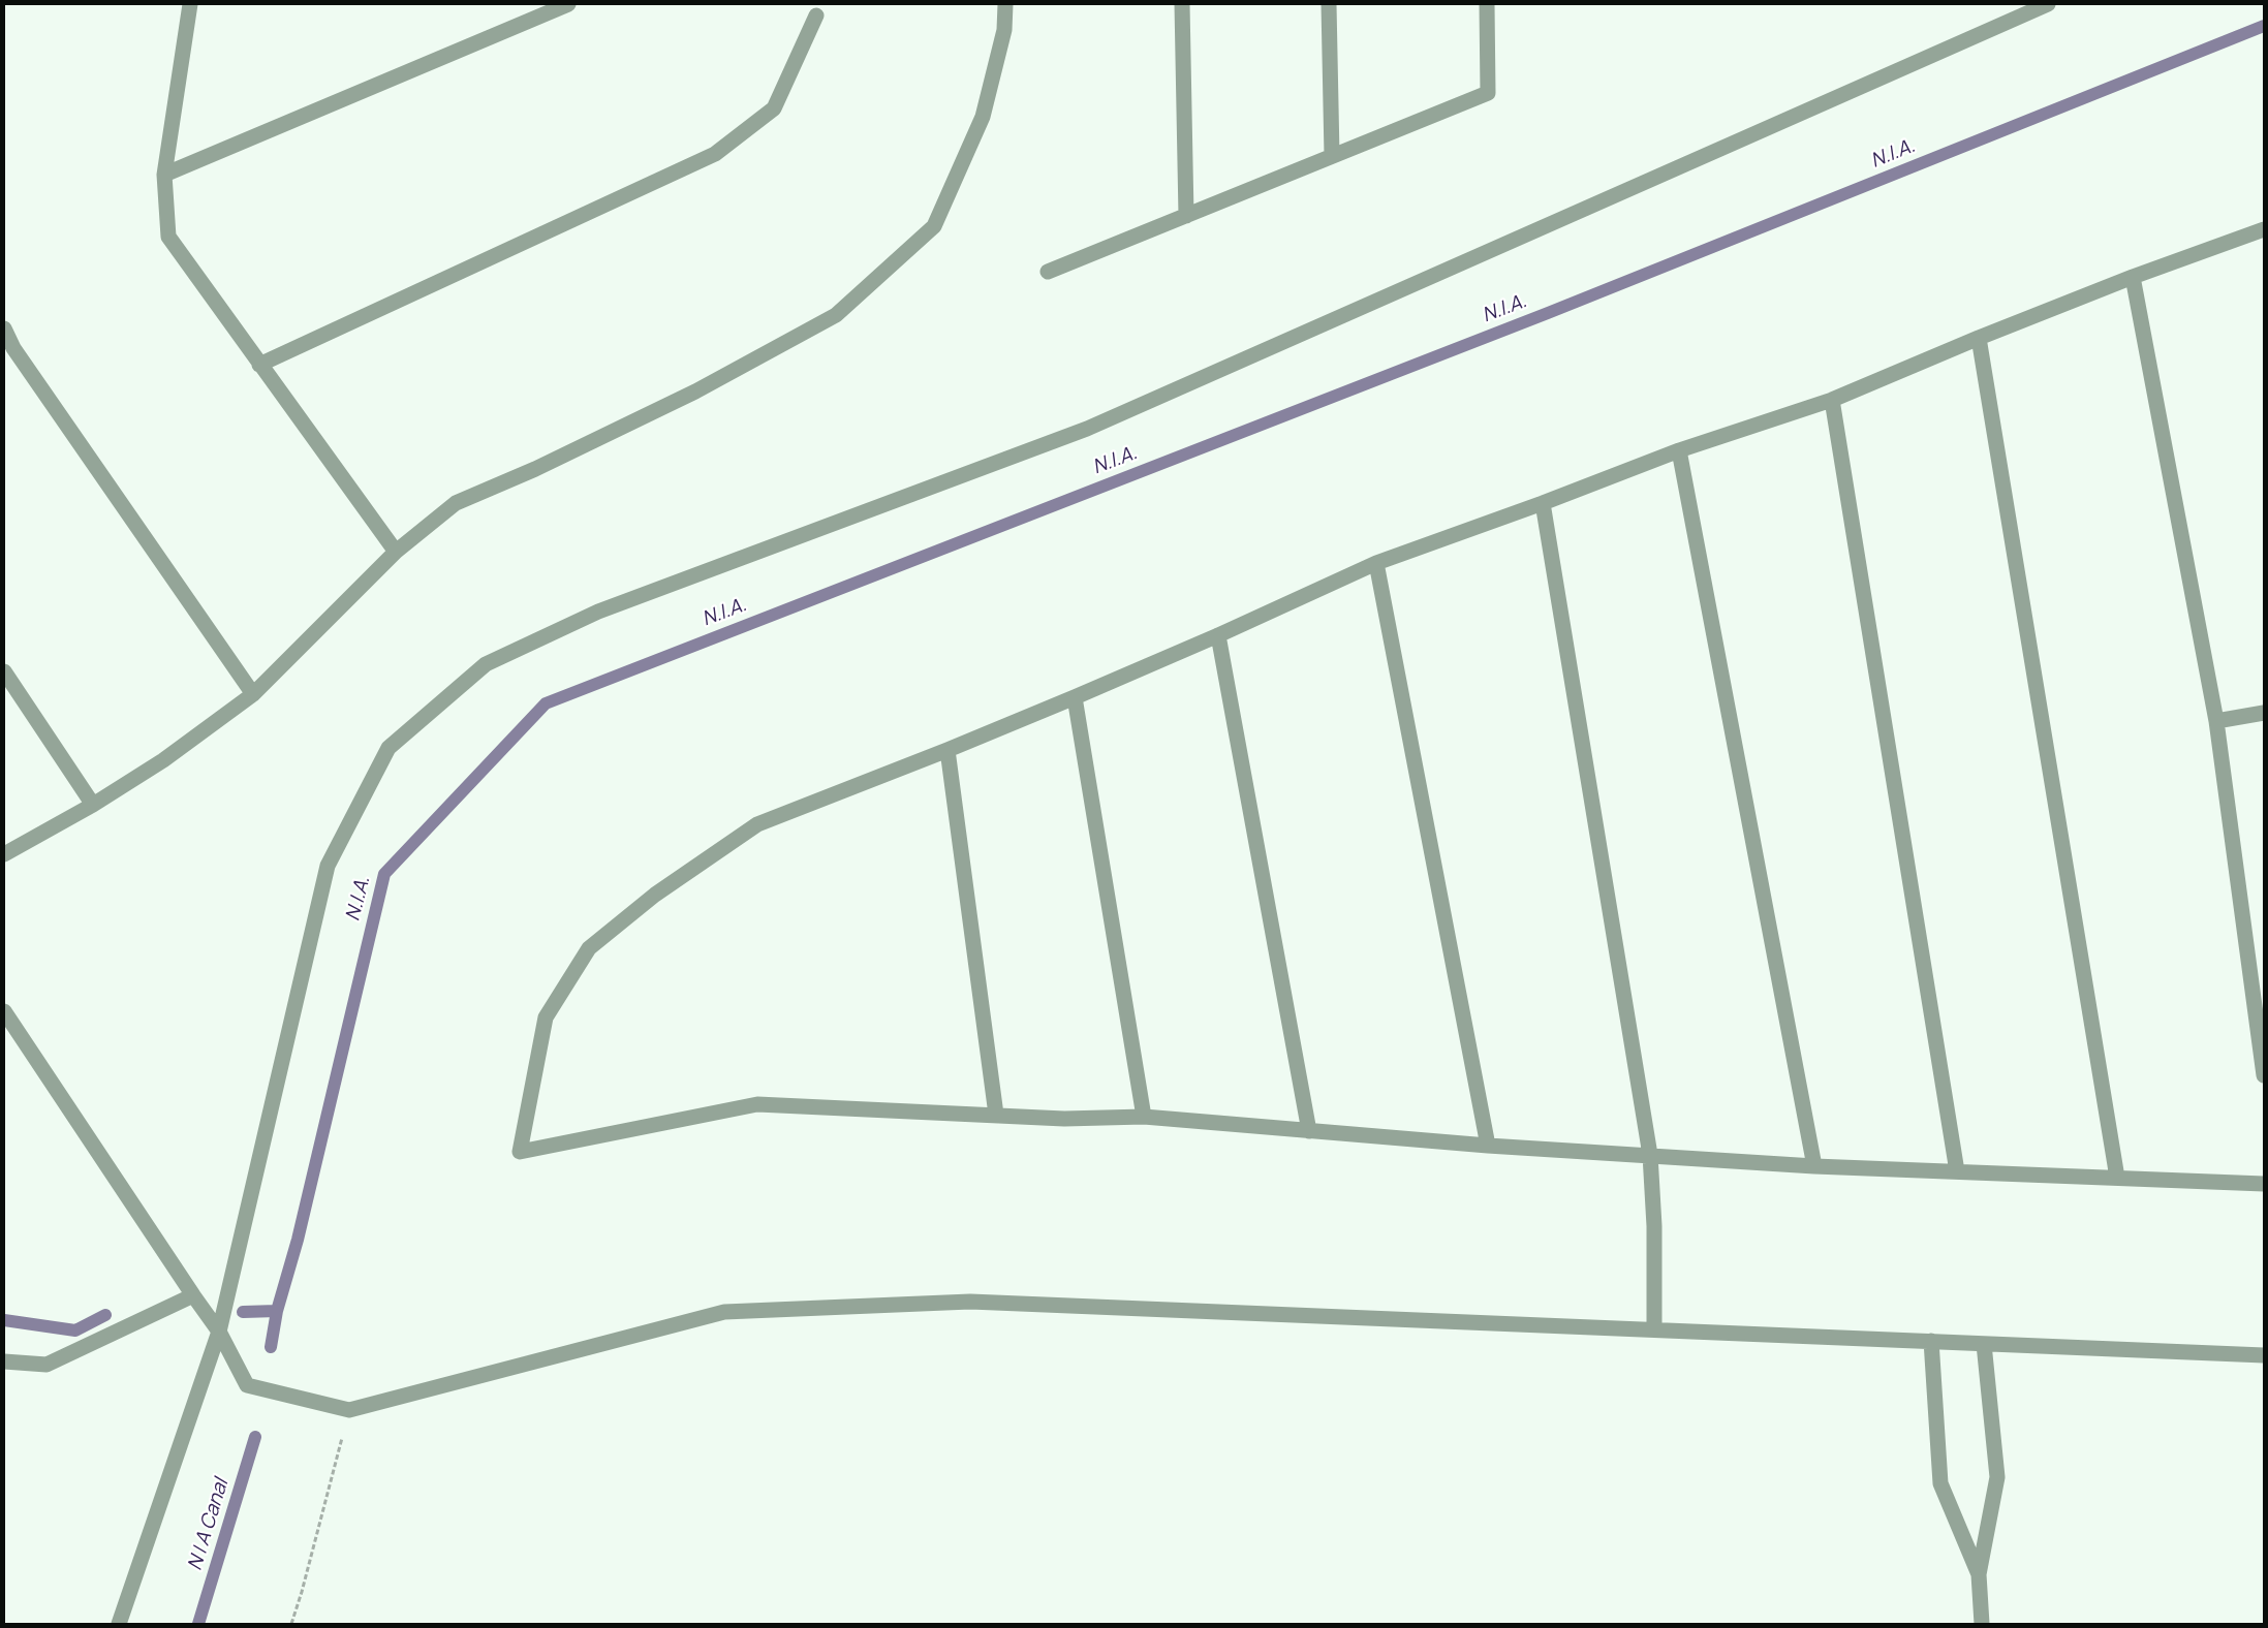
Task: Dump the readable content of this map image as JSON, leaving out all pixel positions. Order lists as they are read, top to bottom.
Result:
{
  "water": ["N.I.A.", "N I A Canal"]
}
